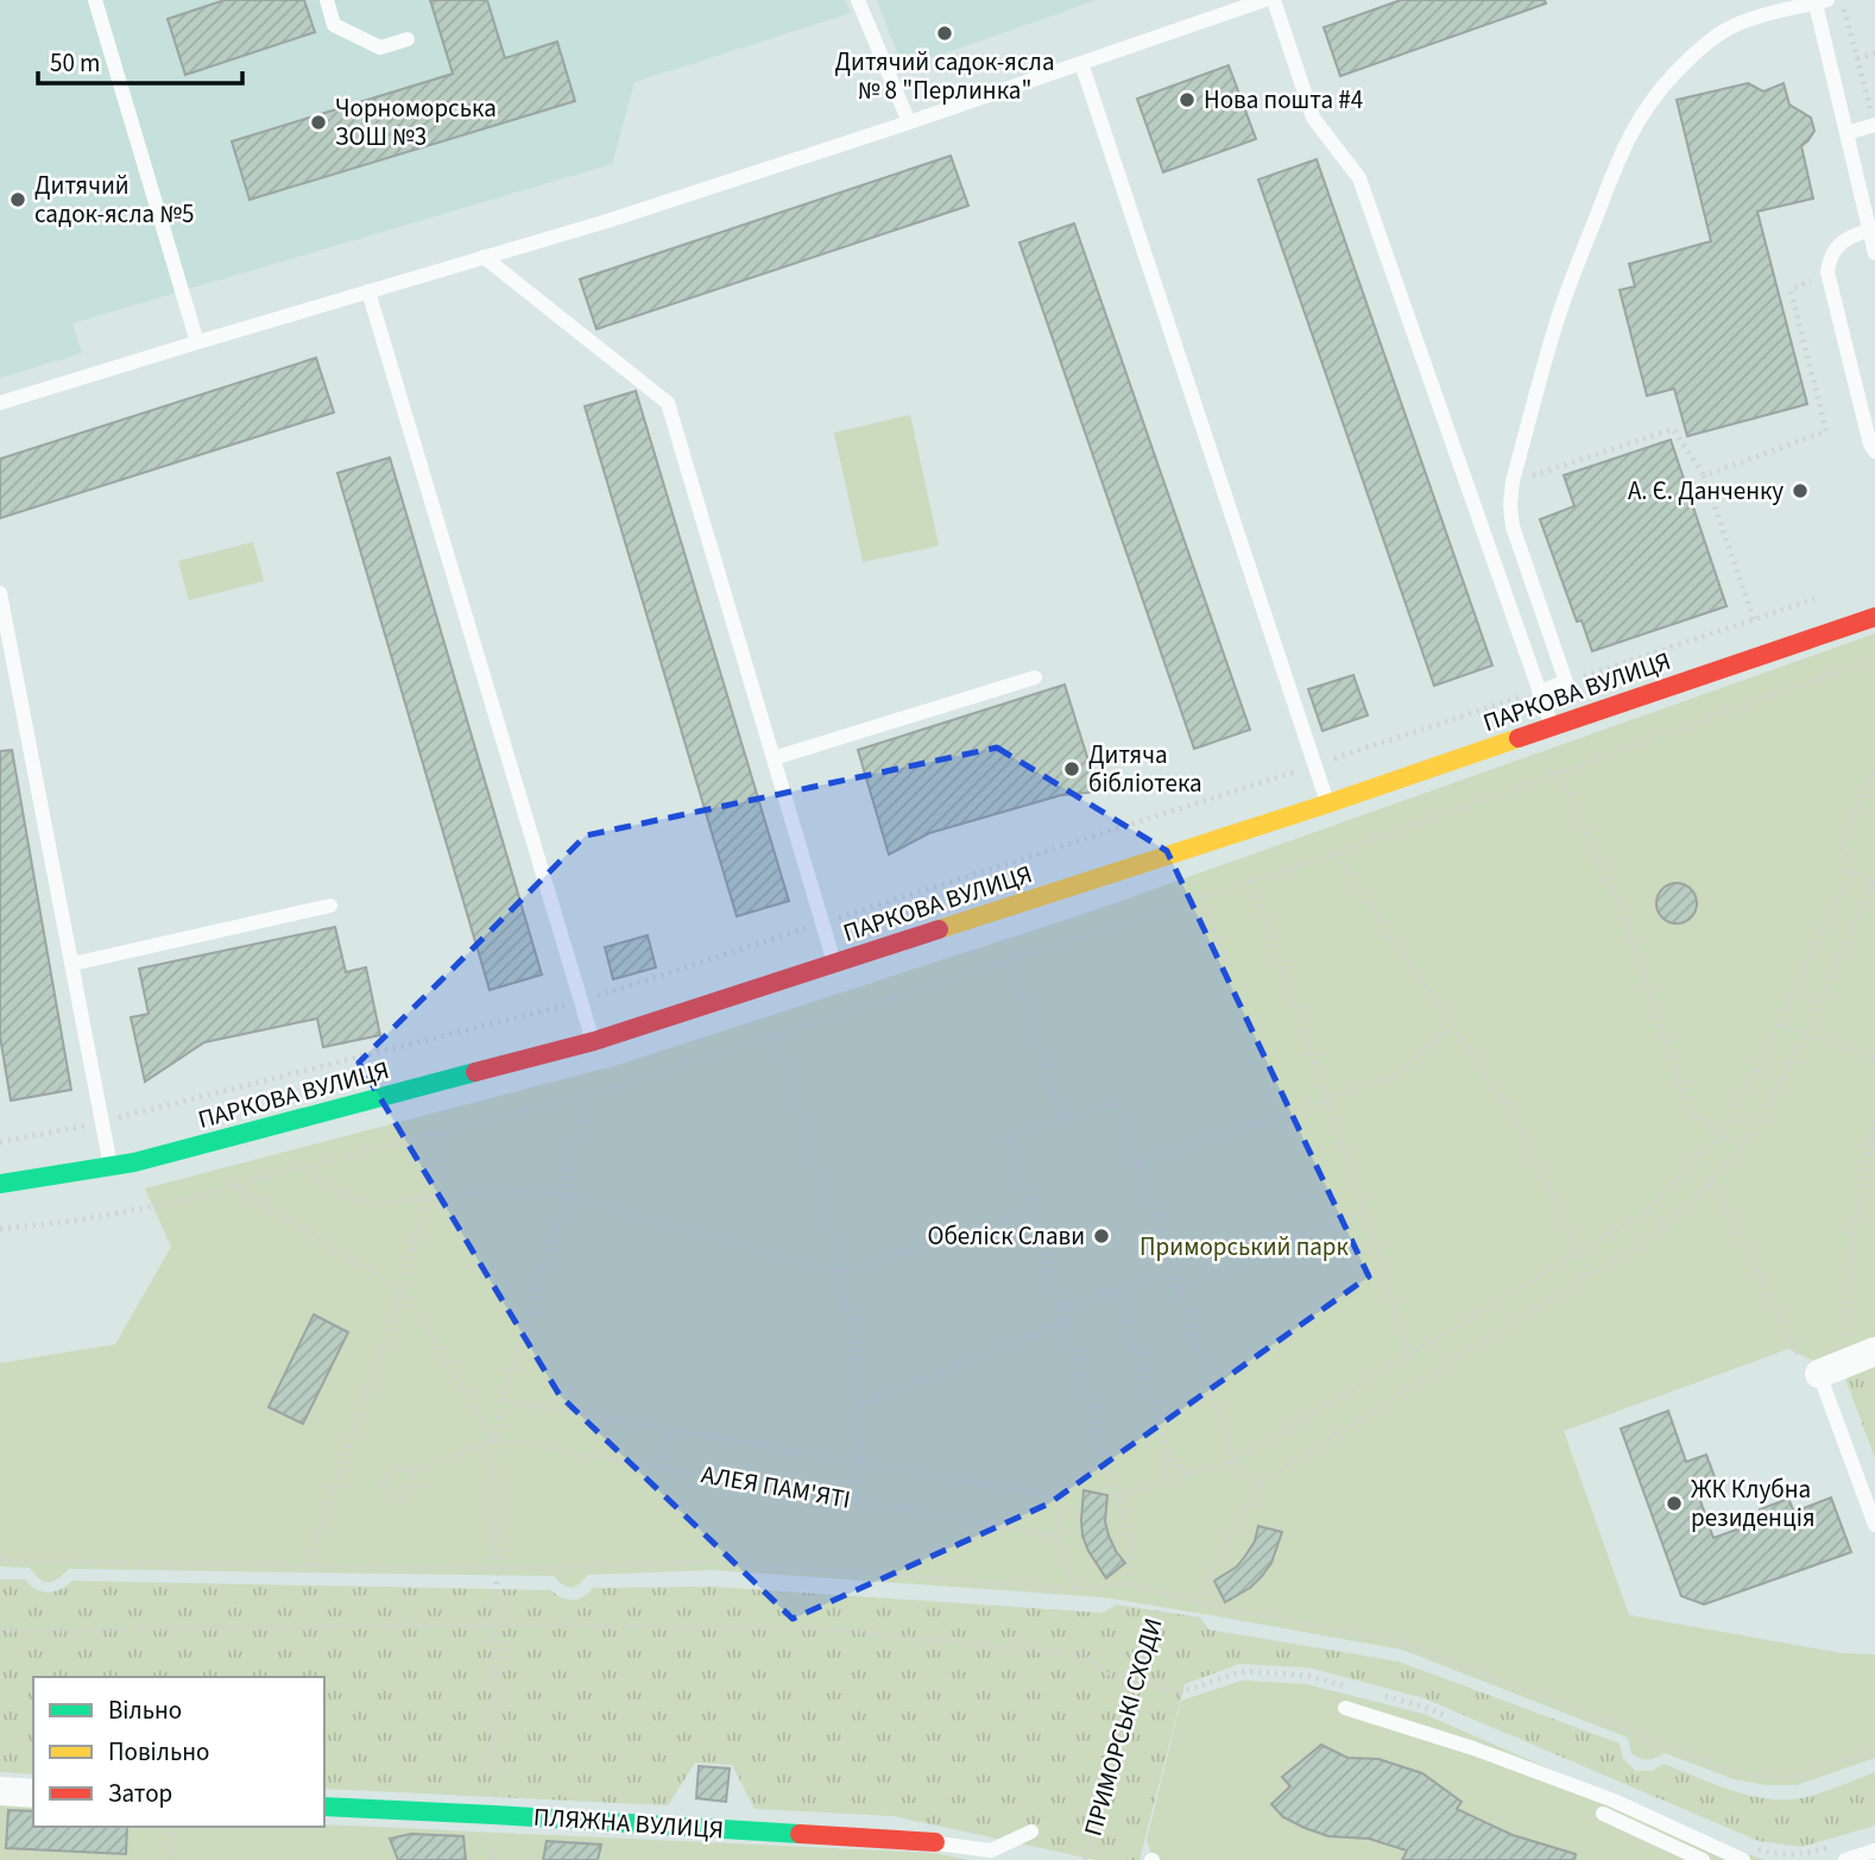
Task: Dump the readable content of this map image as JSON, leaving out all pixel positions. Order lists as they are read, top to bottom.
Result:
{
  "streets": {
    "street": ["ПАРКОВА ВУЛИЦЯ", "ПЛЯЖНА ВУЛИЦЯ"],
    "path": ["АЛЕЯ ПАМ'ЯТІ", "ПРИМОРСЬКІ СХОДИ"]
  },
  "parks": ["Приморський парк"],
  "places": [
    "Дитячий садок-ясла № 8 \"Перлинка\"",
    "Нова пошта #4",
    "Чорноморська ЗОШ №3",
    "Дитячий садок-ясла №5",
    "А. Є. Данченку",
    "Дитяча бібліотека",
    "Обеліск Cлави",
    "ЖК Клубна резиденція"
  ],
  "legend": ["Вільно", "Повільно", "Затор"],
  "scale_bar": "50 m"
}
